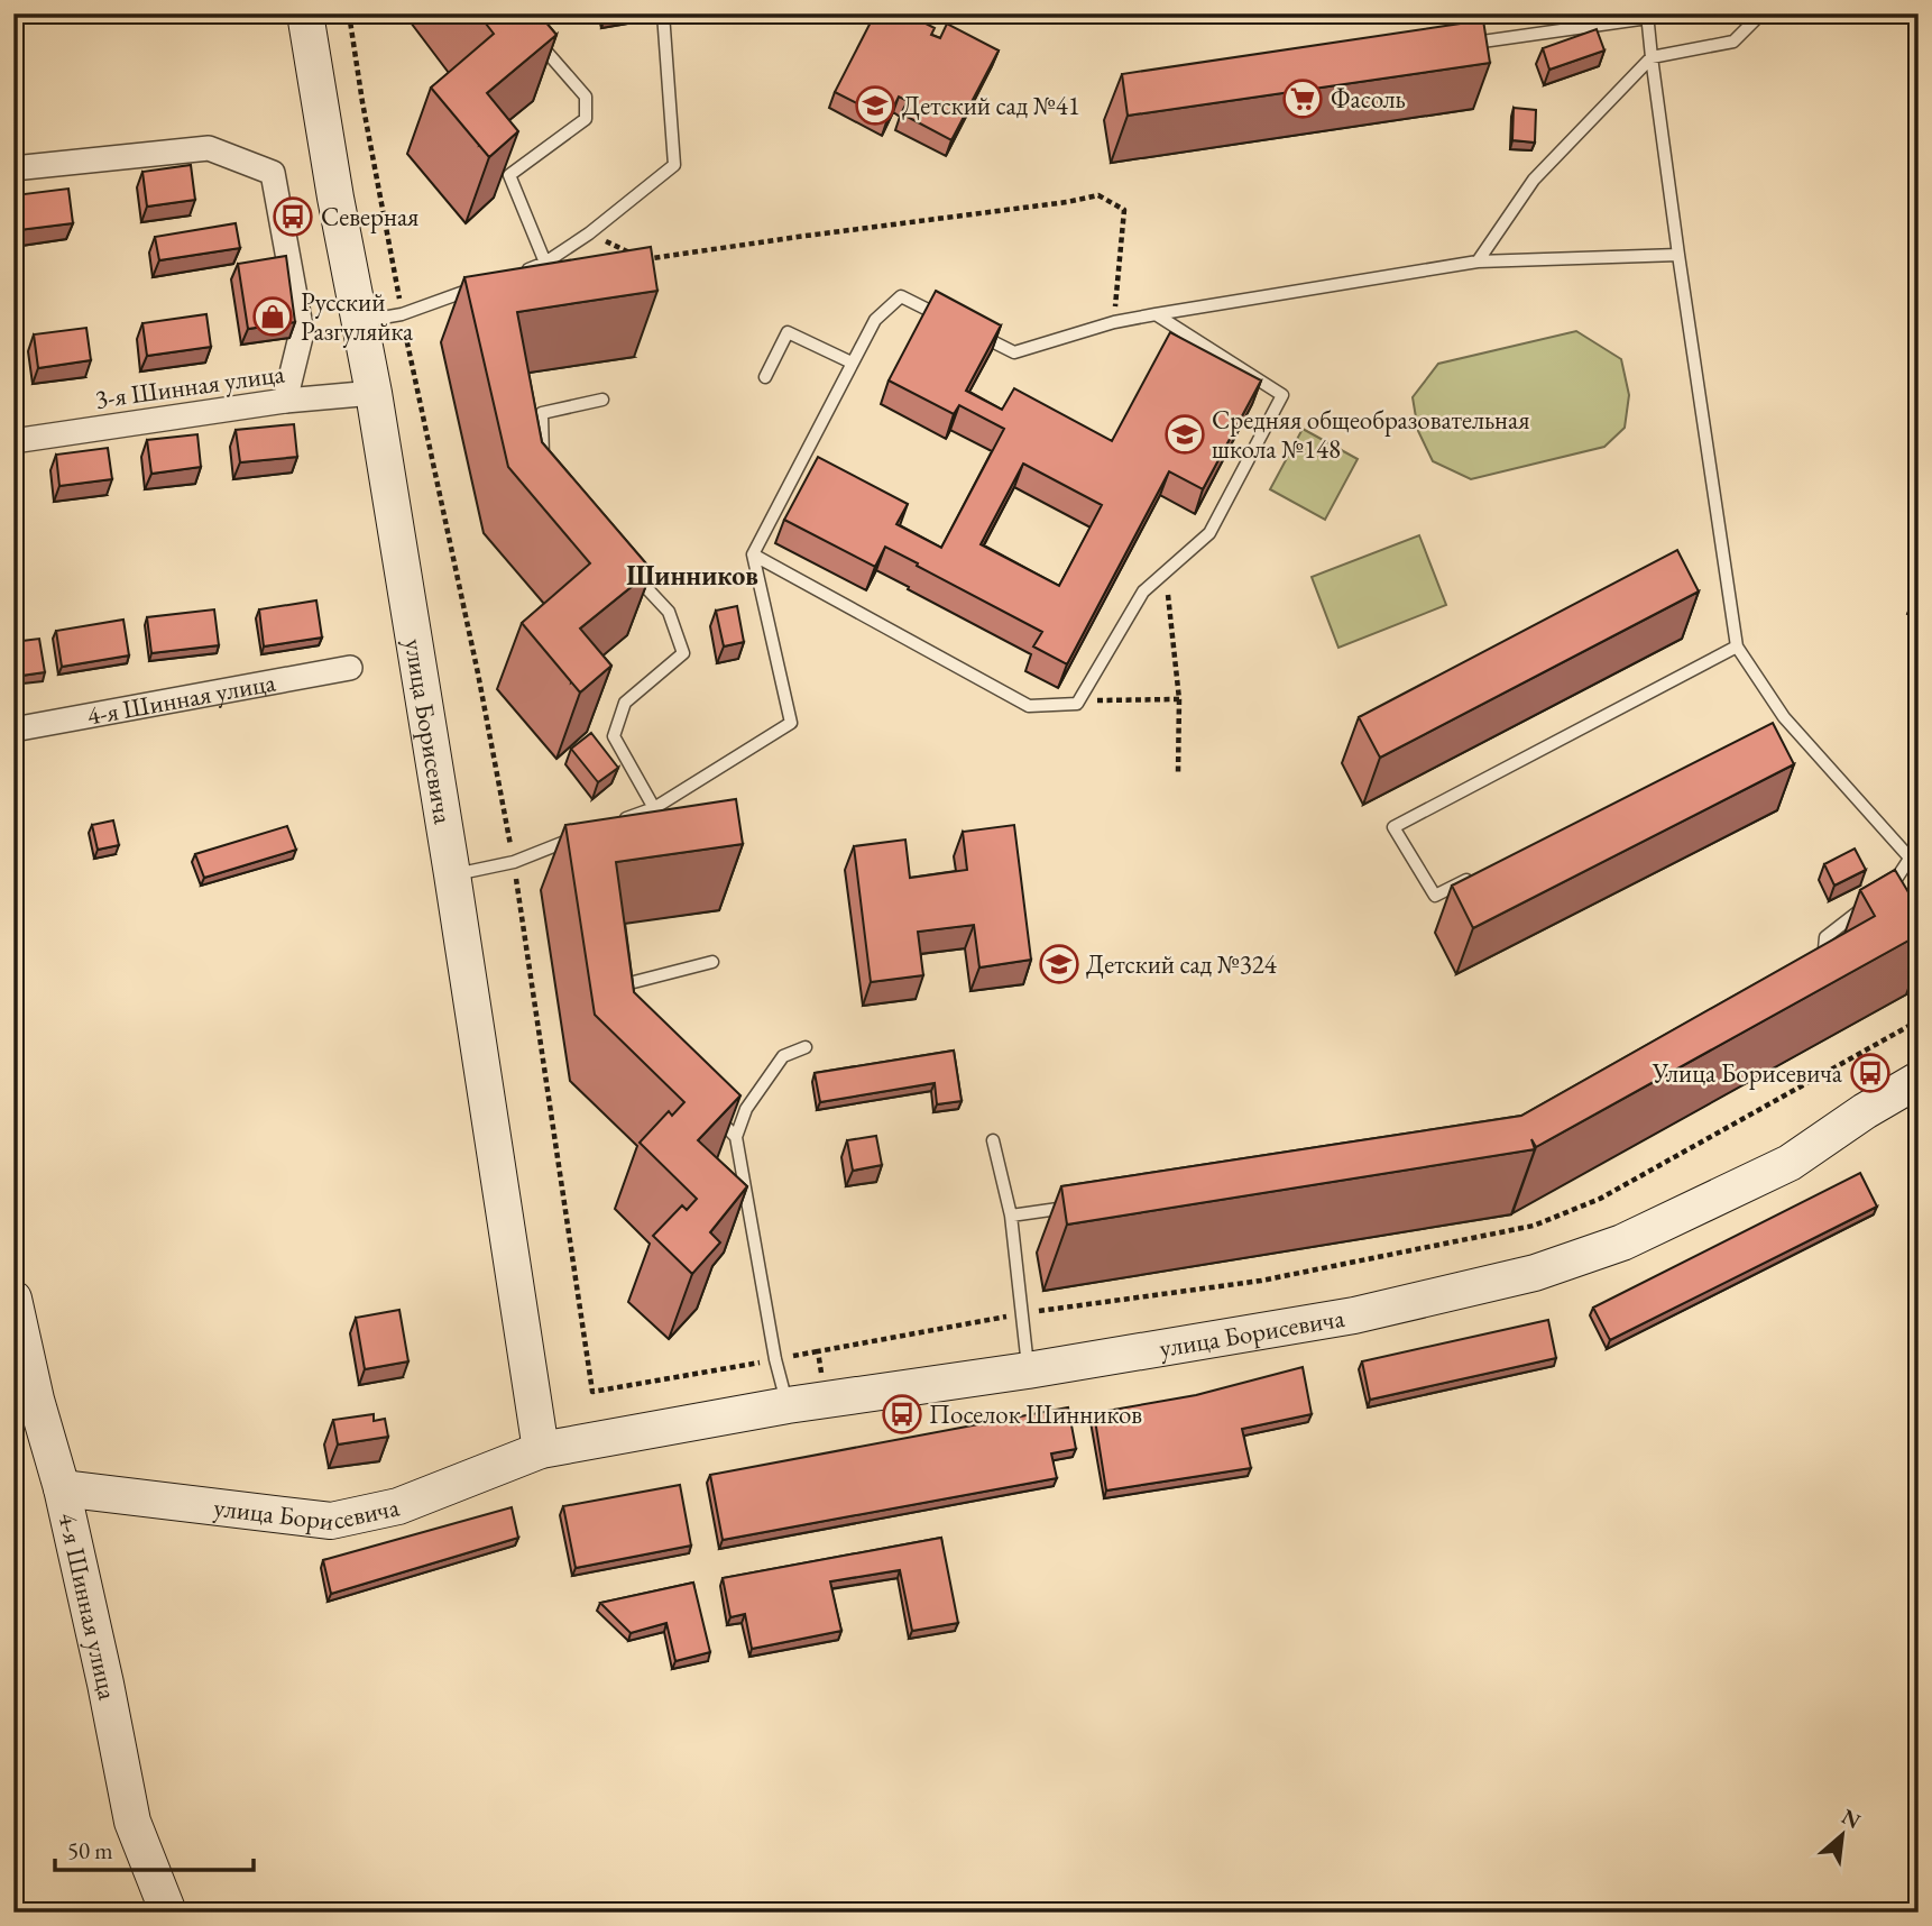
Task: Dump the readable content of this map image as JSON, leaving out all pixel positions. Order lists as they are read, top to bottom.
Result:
{
  "streets": {
    "street": ["3-я Шинная улица", "4-я Шинная улица", "улица Борисевича"]
  },
  "crossings": [
    ["3-я Шинная улица", "улица Борисевича"],
    ["4-я Шинная улица", "улица Борисевича"]
  ],
  "districts": ["Шинников"],
  "places": {
    "supermarket": ["Фасоль"],
    "school or university": ["Детский сад №41", "Средняя общеобразовательная школа №148", "Детский сад №324"],
    "bus stop": ["Северная", "Улица Борисевича", "Поселок Шинников"],
    "shop": ["Русский Разгуляйка"]
  },
  "scale_bar": "50 m",
  "north": "top right"
}
